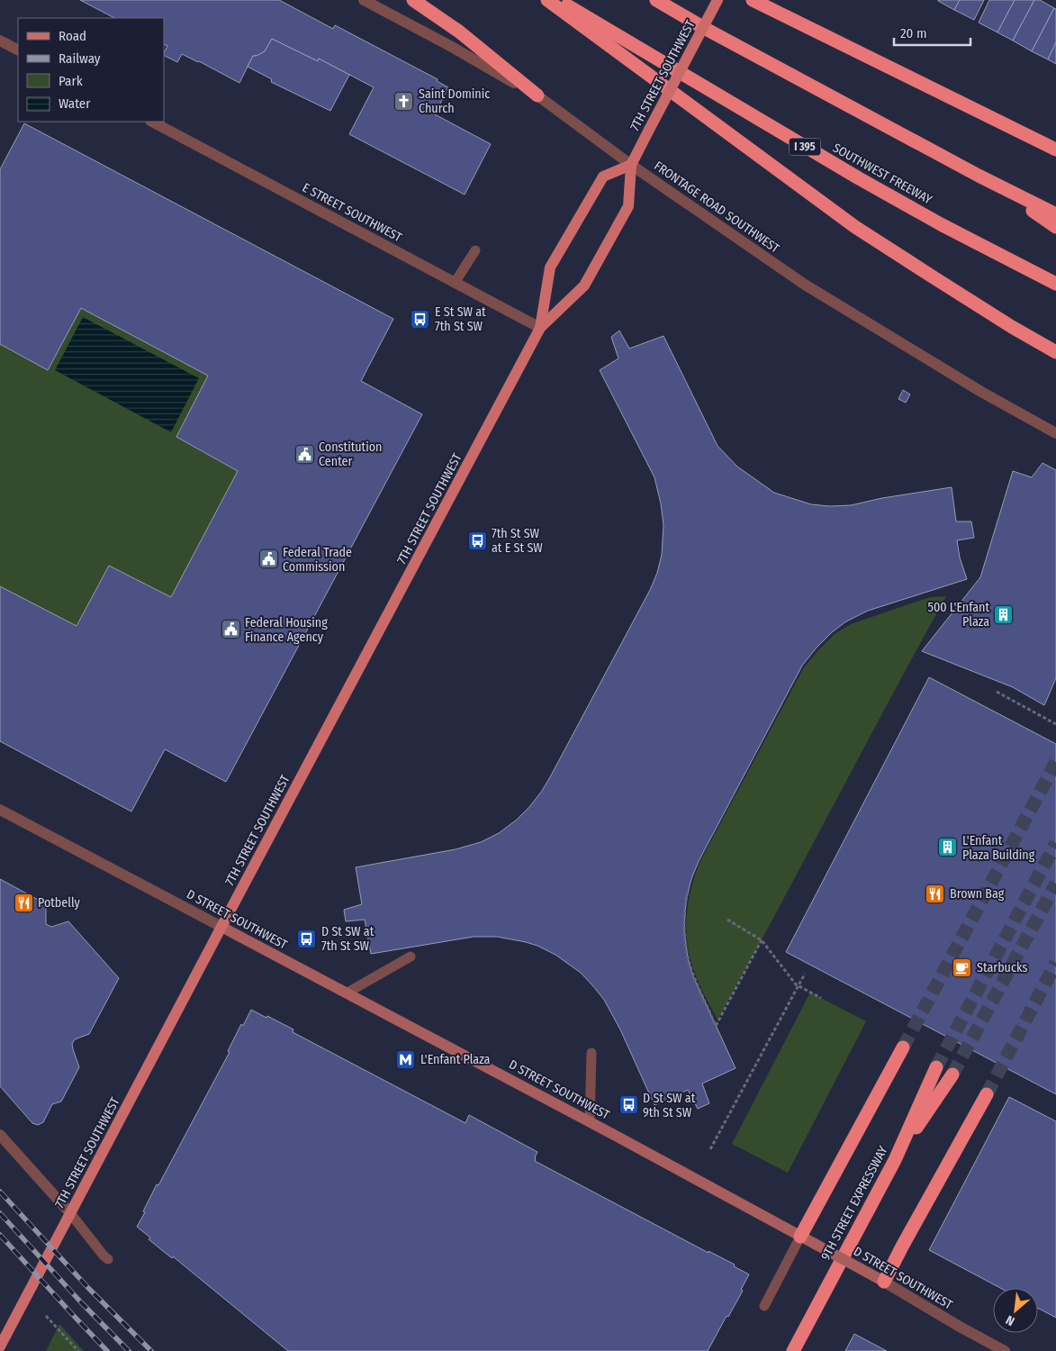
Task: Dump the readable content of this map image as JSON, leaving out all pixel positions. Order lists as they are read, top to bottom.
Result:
{
  "streets": {
    "highway": ["I 395", "SOUTHWEST FREEWAY", "9TH STREET EXPRESSWAY"],
    "main road": ["7TH STREET SOUTHWEST", "D STREET SOUTHWEST"],
    "street": ["FRONTAGE ROAD SOUTHWEST", "E STREET SOUTHWEST"]
  },
  "crossings": [
    ["7TH STREET SOUTHWEST", "FRONTAGE ROAD SOUTHWEST"],
    ["7TH STREET SOUTHWEST", "E STREET SOUTHWEST"],
    ["7TH STREET SOUTHWEST", "D STREET SOUTHWEST"]
  ],
  "places": {
    "church": ["Saint Dominic Church"],
    "bus stop": [
      "E St SW at 7th St SW",
      "7th St SW at E St SW",
      "D St SW at 7th St SW",
      "D St SW at 9th St SW"
    ],
    "public building": ["Constitution Center", "Federal Trade Commission", "Federal Housing Finance Agency"],
    "building": ["500 L'Enfant Plaza", "L'Enfant Plaza Building"],
    "restaurant": ["Brown Bag", "Potbelly"],
    "cafe": ["Starbucks"],
    "metro station": ["L'Enfant Plaza"]
  },
  "legend": [
    "Road",
    "Railway",
    "Park",
    "Water"
  ],
  "scale_bar": "20 m",
  "north": "bottom left"
}
